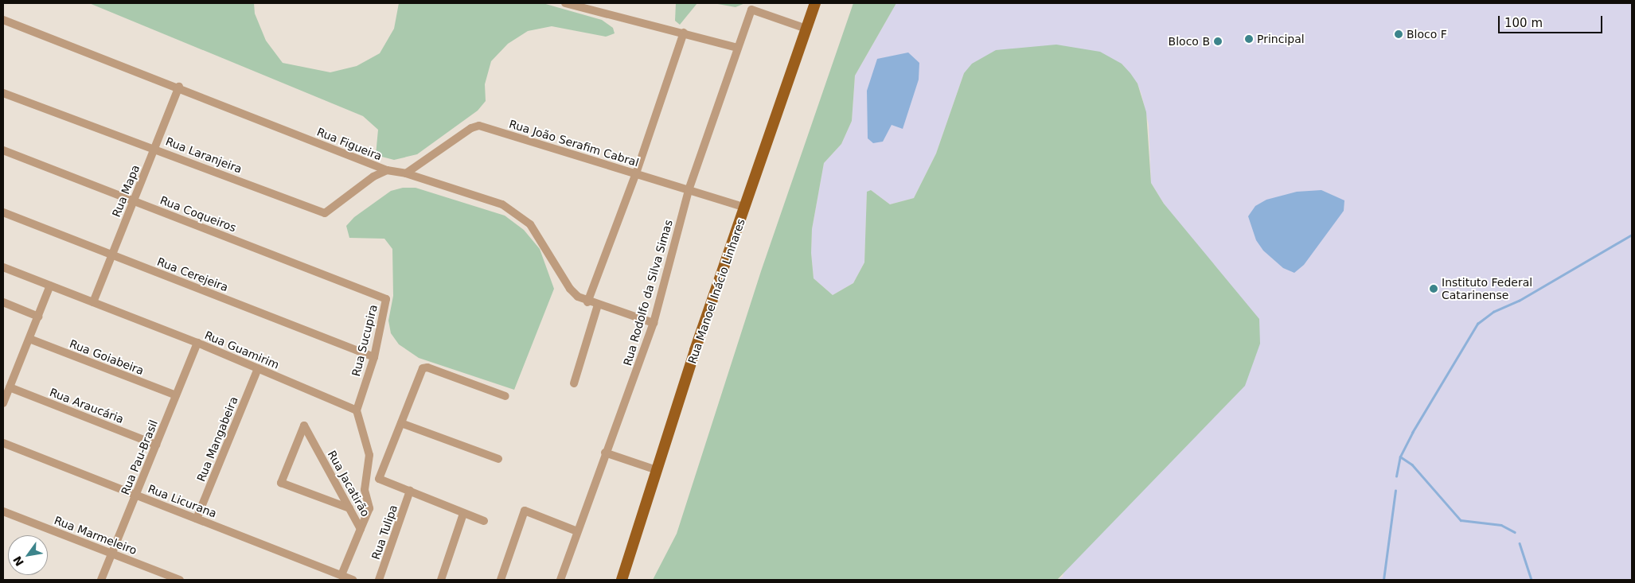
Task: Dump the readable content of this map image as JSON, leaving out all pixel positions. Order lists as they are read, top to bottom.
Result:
{
  "streets": {
    "main road": ["Rua Manoel Inácio Linhares"],
    "street": [
      "Rua João Serafim Cabral",
      "Rua Figueira",
      "Rua Laranjeira",
      "Rua Mapa",
      "Rua Coqueiros",
      "Rua Cerejeira",
      "Rua Rodolfo da Silva Simas",
      "Rua Sucupira",
      "Rua Guamirim",
      "Rua Goiabeira",
      "Rua Araucária",
      "Rua Mangabeira",
      "Rua Pau-Brasil",
      "Rua Jacatirão",
      "Rua Licurana",
      "Rua Tulipa",
      "Rua Marmeleiro"
    ]
  },
  "crossings": [
    ["Rua João Serafim Cabral", "Rua Figueira"],
    ["Rua João Serafim Cabral", "Rua Manoel Inácio Linhares"],
    ["Rua João Serafim Cabral", "Rua Rodolfo da Silva Simas"],
    ["Rua Figueira", "Rua Laranjeira"],
    ["Rua Figueira", "Rua Mapa"],
    ["Rua Figueira", "Rua Rodolfo da Silva Simas"],
    ["Rua Laranjeira", "Rua Mapa"],
    ["Rua Mapa", "Rua Coqueiros"],
    ["Rua Mapa", "Rua Cerejeira"],
    ["Rua Mapa", "Rua Guamirim"],
    ["Rua Coqueiros", "Rua Sucupira"],
    ["Rua Cerejeira", "Rua Sucupira"],
    ["Rua Manoel Inácio Linhares", "Rua Rodolfo da Silva Simas"],
    ["Rua Sucupira", "Rua Guamirim"],
    ["Rua Guamirim", "Rua Mangabeira"],
    ["Rua Guamirim", "Rua Pau-Brasil"],
    ["Rua Goiabeira", "Rua Pau-Brasil"],
    ["Rua Araucária", "Rua Pau-Brasil"],
    ["Rua Mangabeira", "Rua Licurana"],
    ["Rua Pau-Brasil", "Rua Licurana"],
    ["Rua Pau-Brasil", "Rua Marmeleiro"],
    ["Rua Jacatirão", "Rua Licurana"]
  ],
  "places": [
    "Bloco F",
    "Principal",
    "Bloco B",
    "Instituto Federal Catarinense"
  ],
  "scale_bar": "100 m",
  "north": "bottom left"
}
